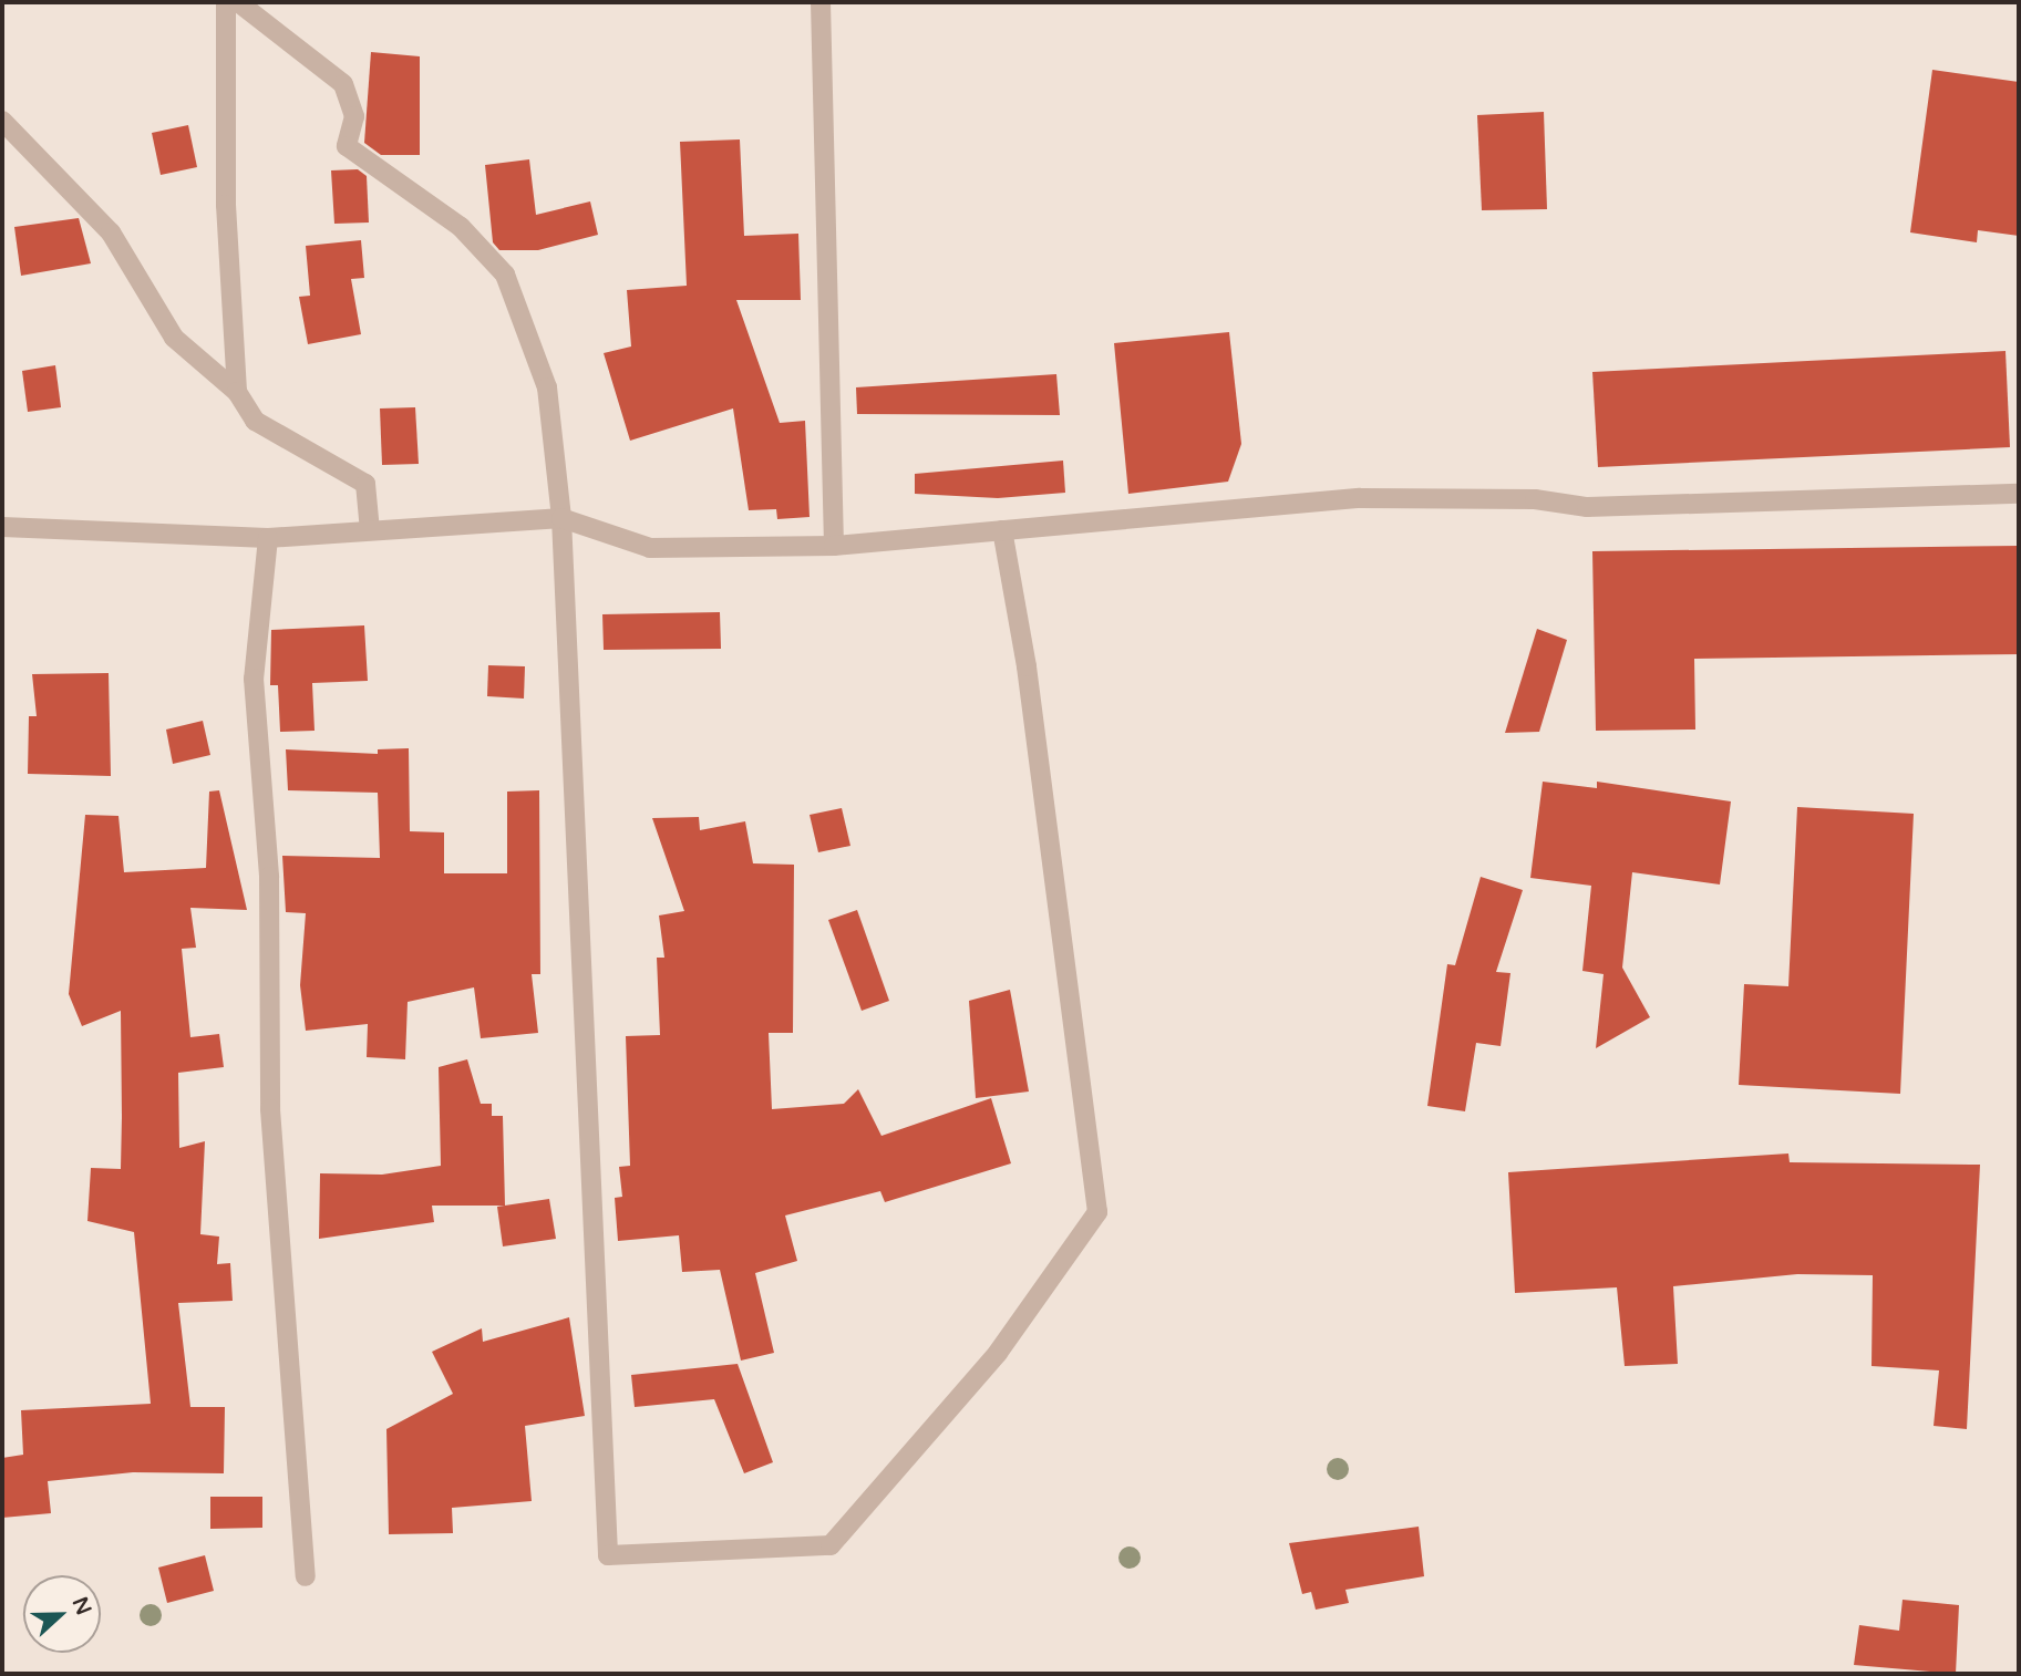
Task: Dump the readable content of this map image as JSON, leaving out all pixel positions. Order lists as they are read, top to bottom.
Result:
{
  "north": "right"
}
